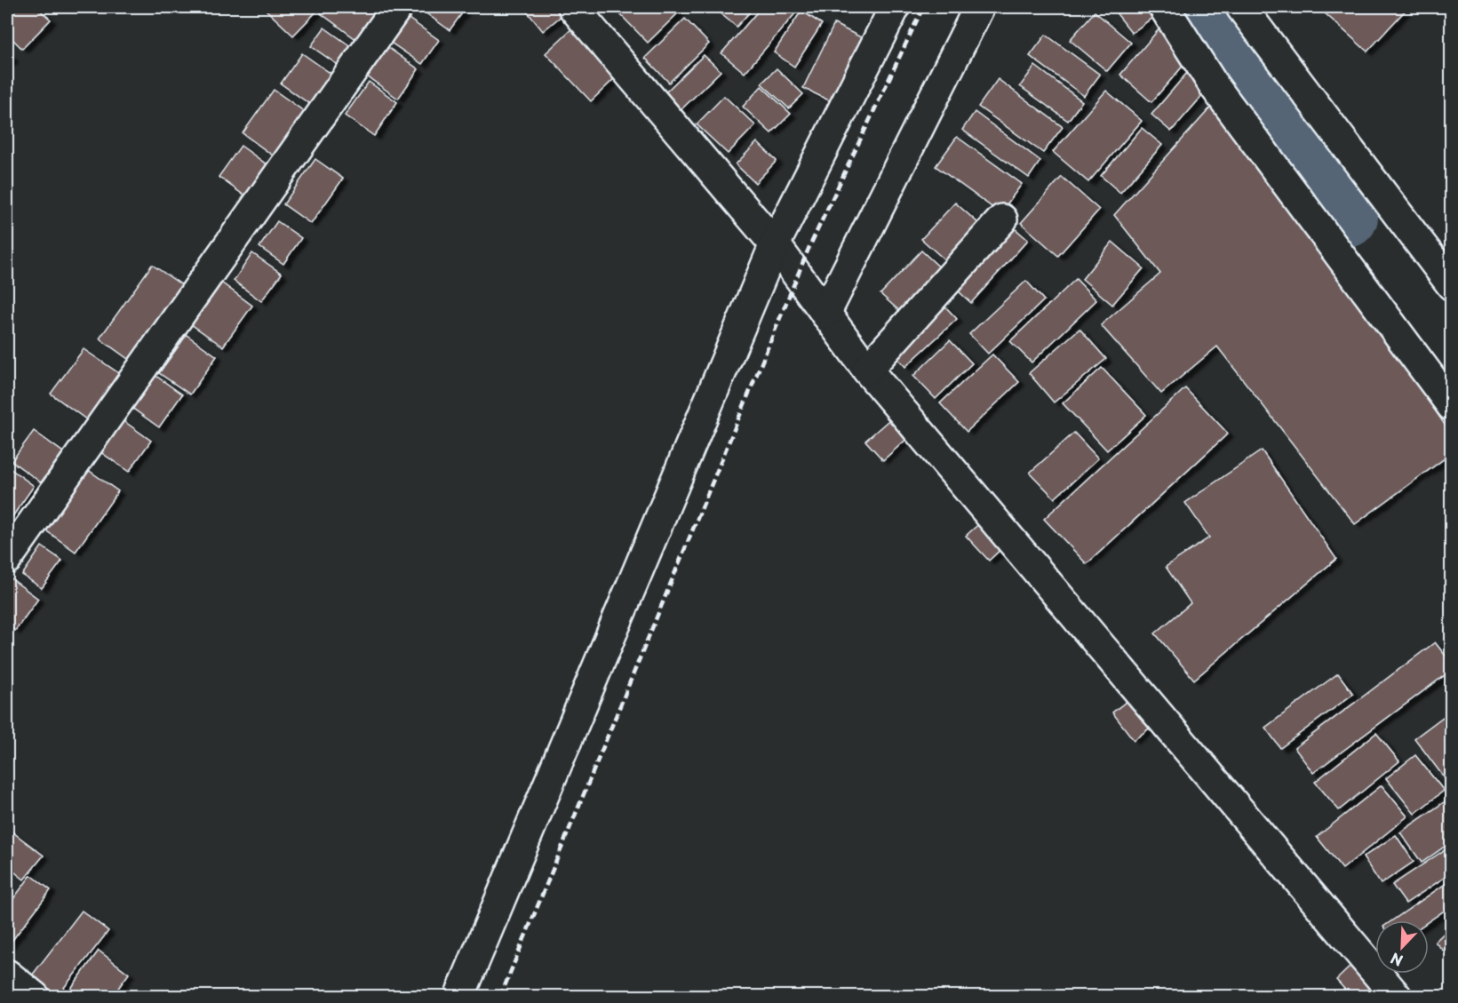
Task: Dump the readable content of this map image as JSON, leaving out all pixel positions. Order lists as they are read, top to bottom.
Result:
{
  "north": "bottom left"
}
